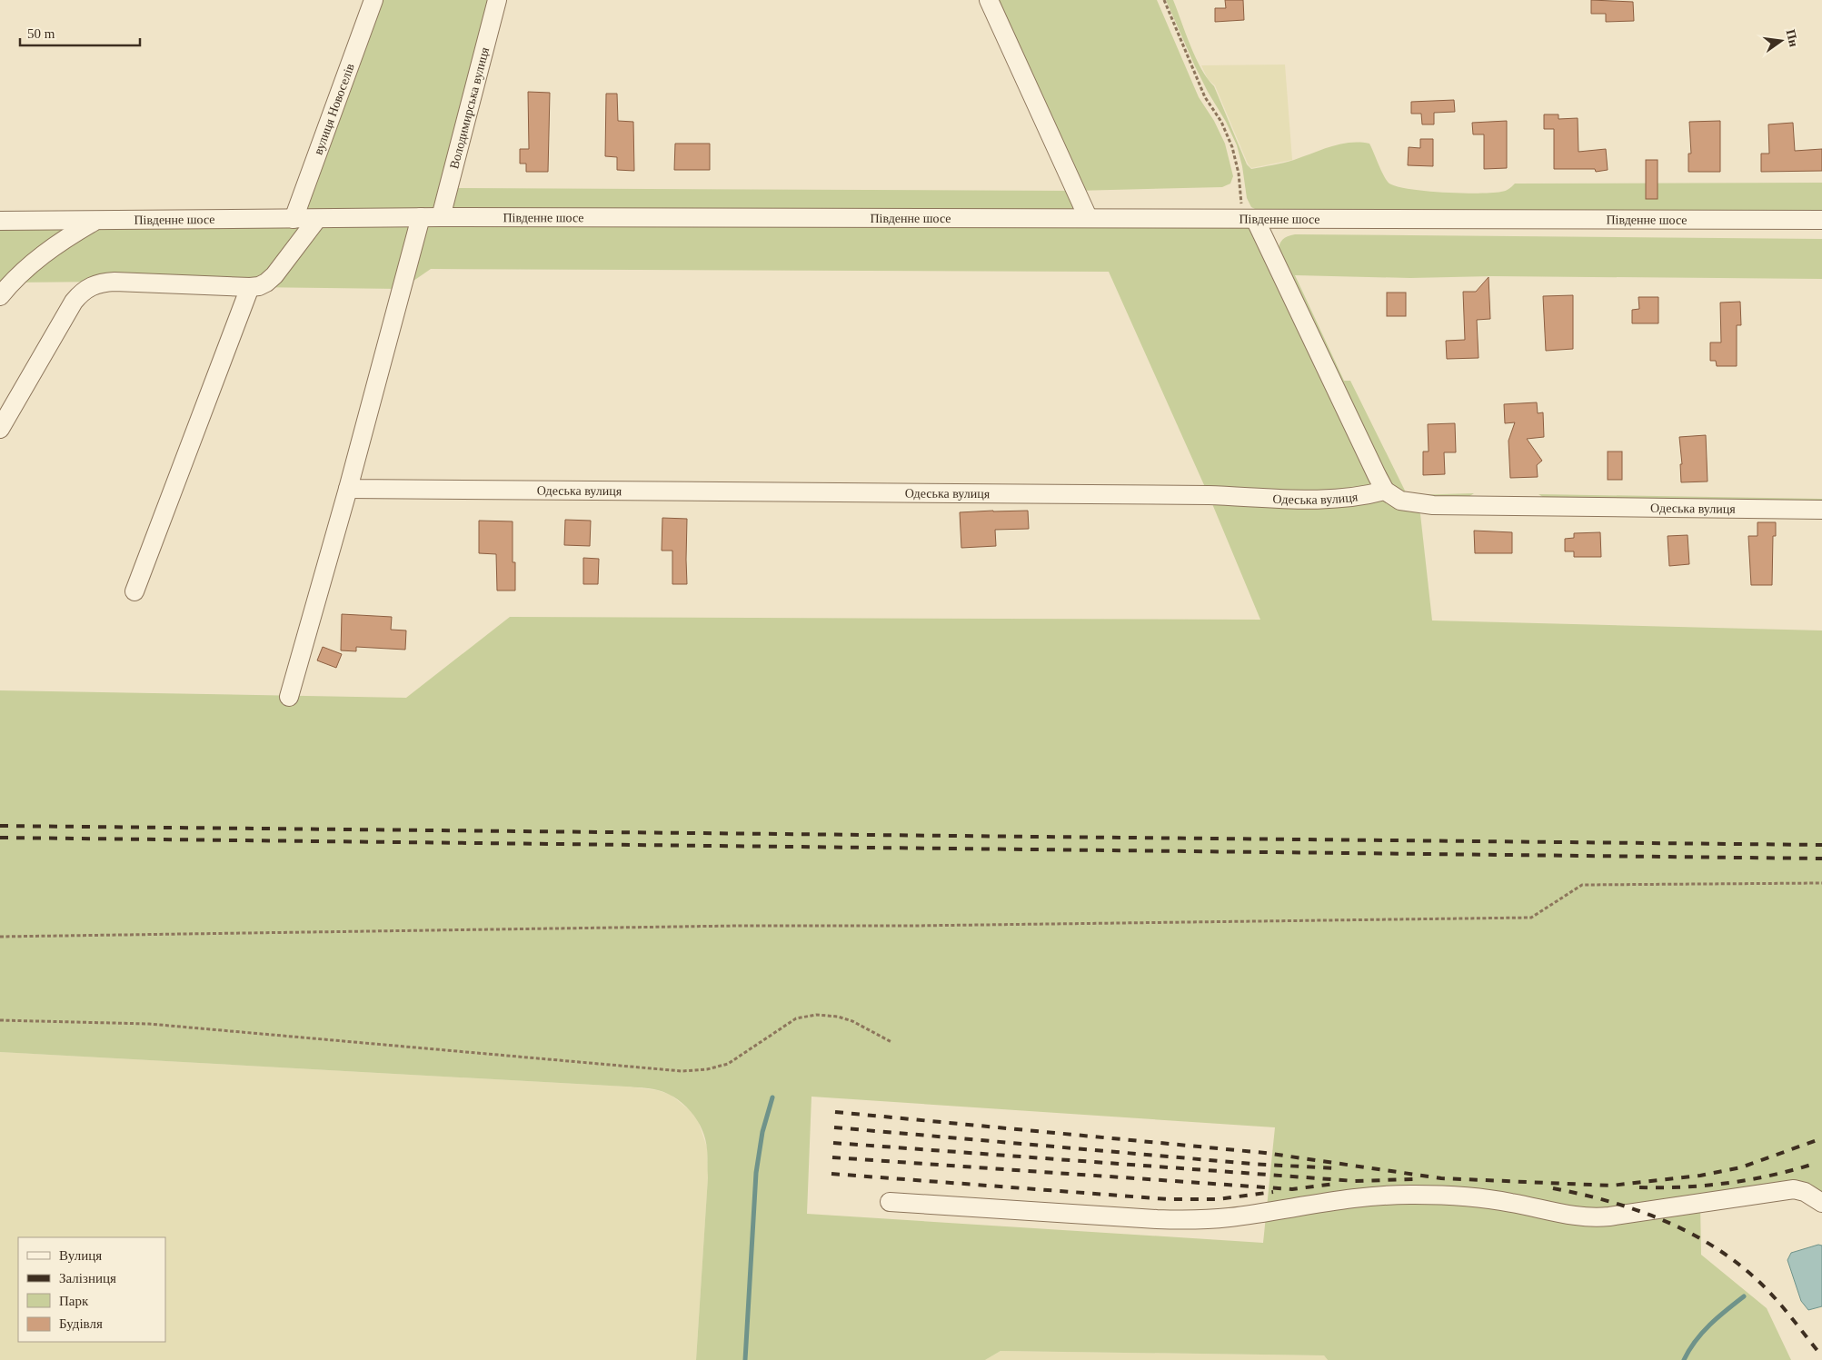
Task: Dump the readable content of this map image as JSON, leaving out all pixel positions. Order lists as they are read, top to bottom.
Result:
{
  "streets": {
    "street": [
      "Володимирська вулиця",
      "вулиця Новоселів",
      "Південне шосе",
      "Одеська вулиця"
    ]
  },
  "crossings": [
    ["Володимирська вулиця", "Південне шосе"],
    ["вулиця Новоселів", "Південне шосе"]
  ],
  "legend": [
    "Вулиця",
    "Залізниця",
    "Парк",
    "Будівля"
  ],
  "scale_bar": "50 m",
  "north": "right"
}
